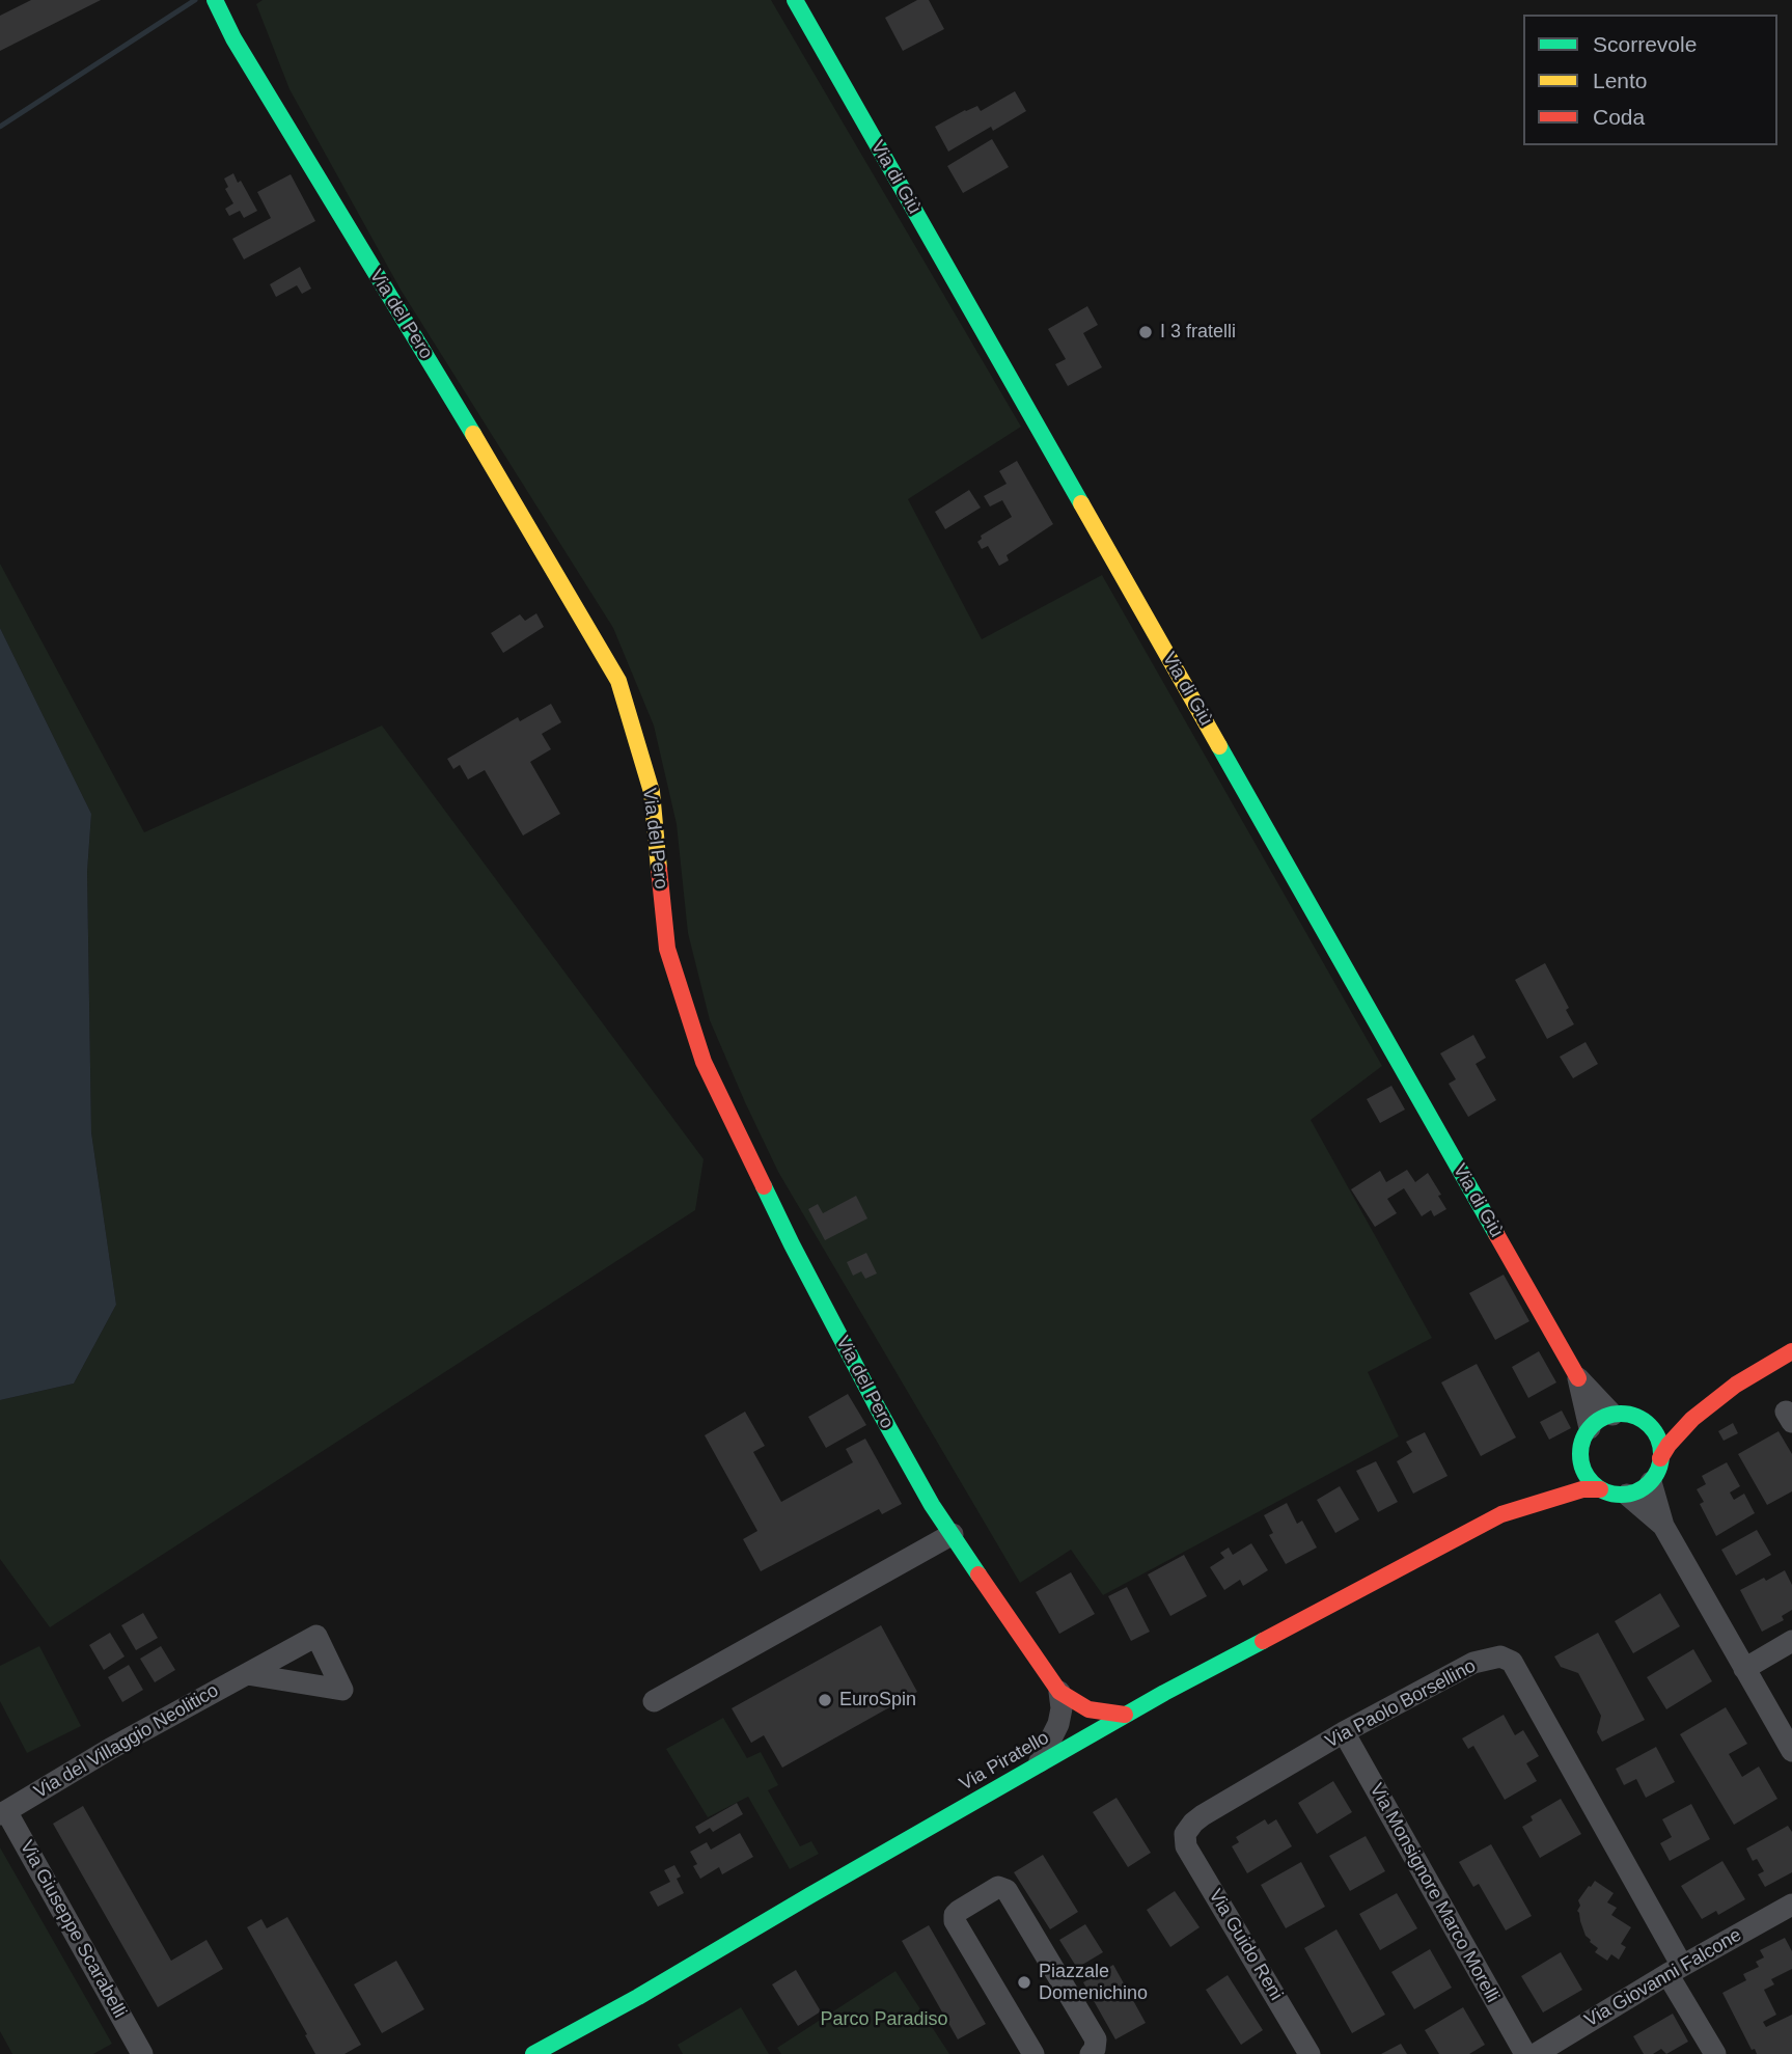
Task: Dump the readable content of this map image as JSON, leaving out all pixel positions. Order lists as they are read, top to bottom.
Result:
{
  "streets": {
    "street": [
      "Via di Giù",
      "Via del Pero",
      "Via Paolo Borsellino",
      "Via del Villaggio Neolitico",
      "Via Piratello",
      "Via Monsignore Marco Morelli",
      "Via Giuseppe Scarabelli",
      "Via Guido Reni",
      "Via Giovanni Falcone"
    ]
  },
  "crossings": [
    ["Via di Giù", "Via Piratello"],
    ["Via del Pero", "Via Piratello"],
    ["Via Paolo Borsellino", "Via Monsignore Marco Morelli"],
    ["Via Paolo Borsellino", "Via Guido Reni"],
    ["Via Paolo Borsellino", "Via Giovanni Falcone"],
    ["Via del Villaggio Neolitico", "Via Giuseppe Scarabelli"]
  ],
  "parks": ["Parco Paradiso"],
  "places": ["I 3 fratelli", "EuroSpin", "Piazzale Domenichino"],
  "legend": ["Scorrevole", "Lento", "Coda"]
}
